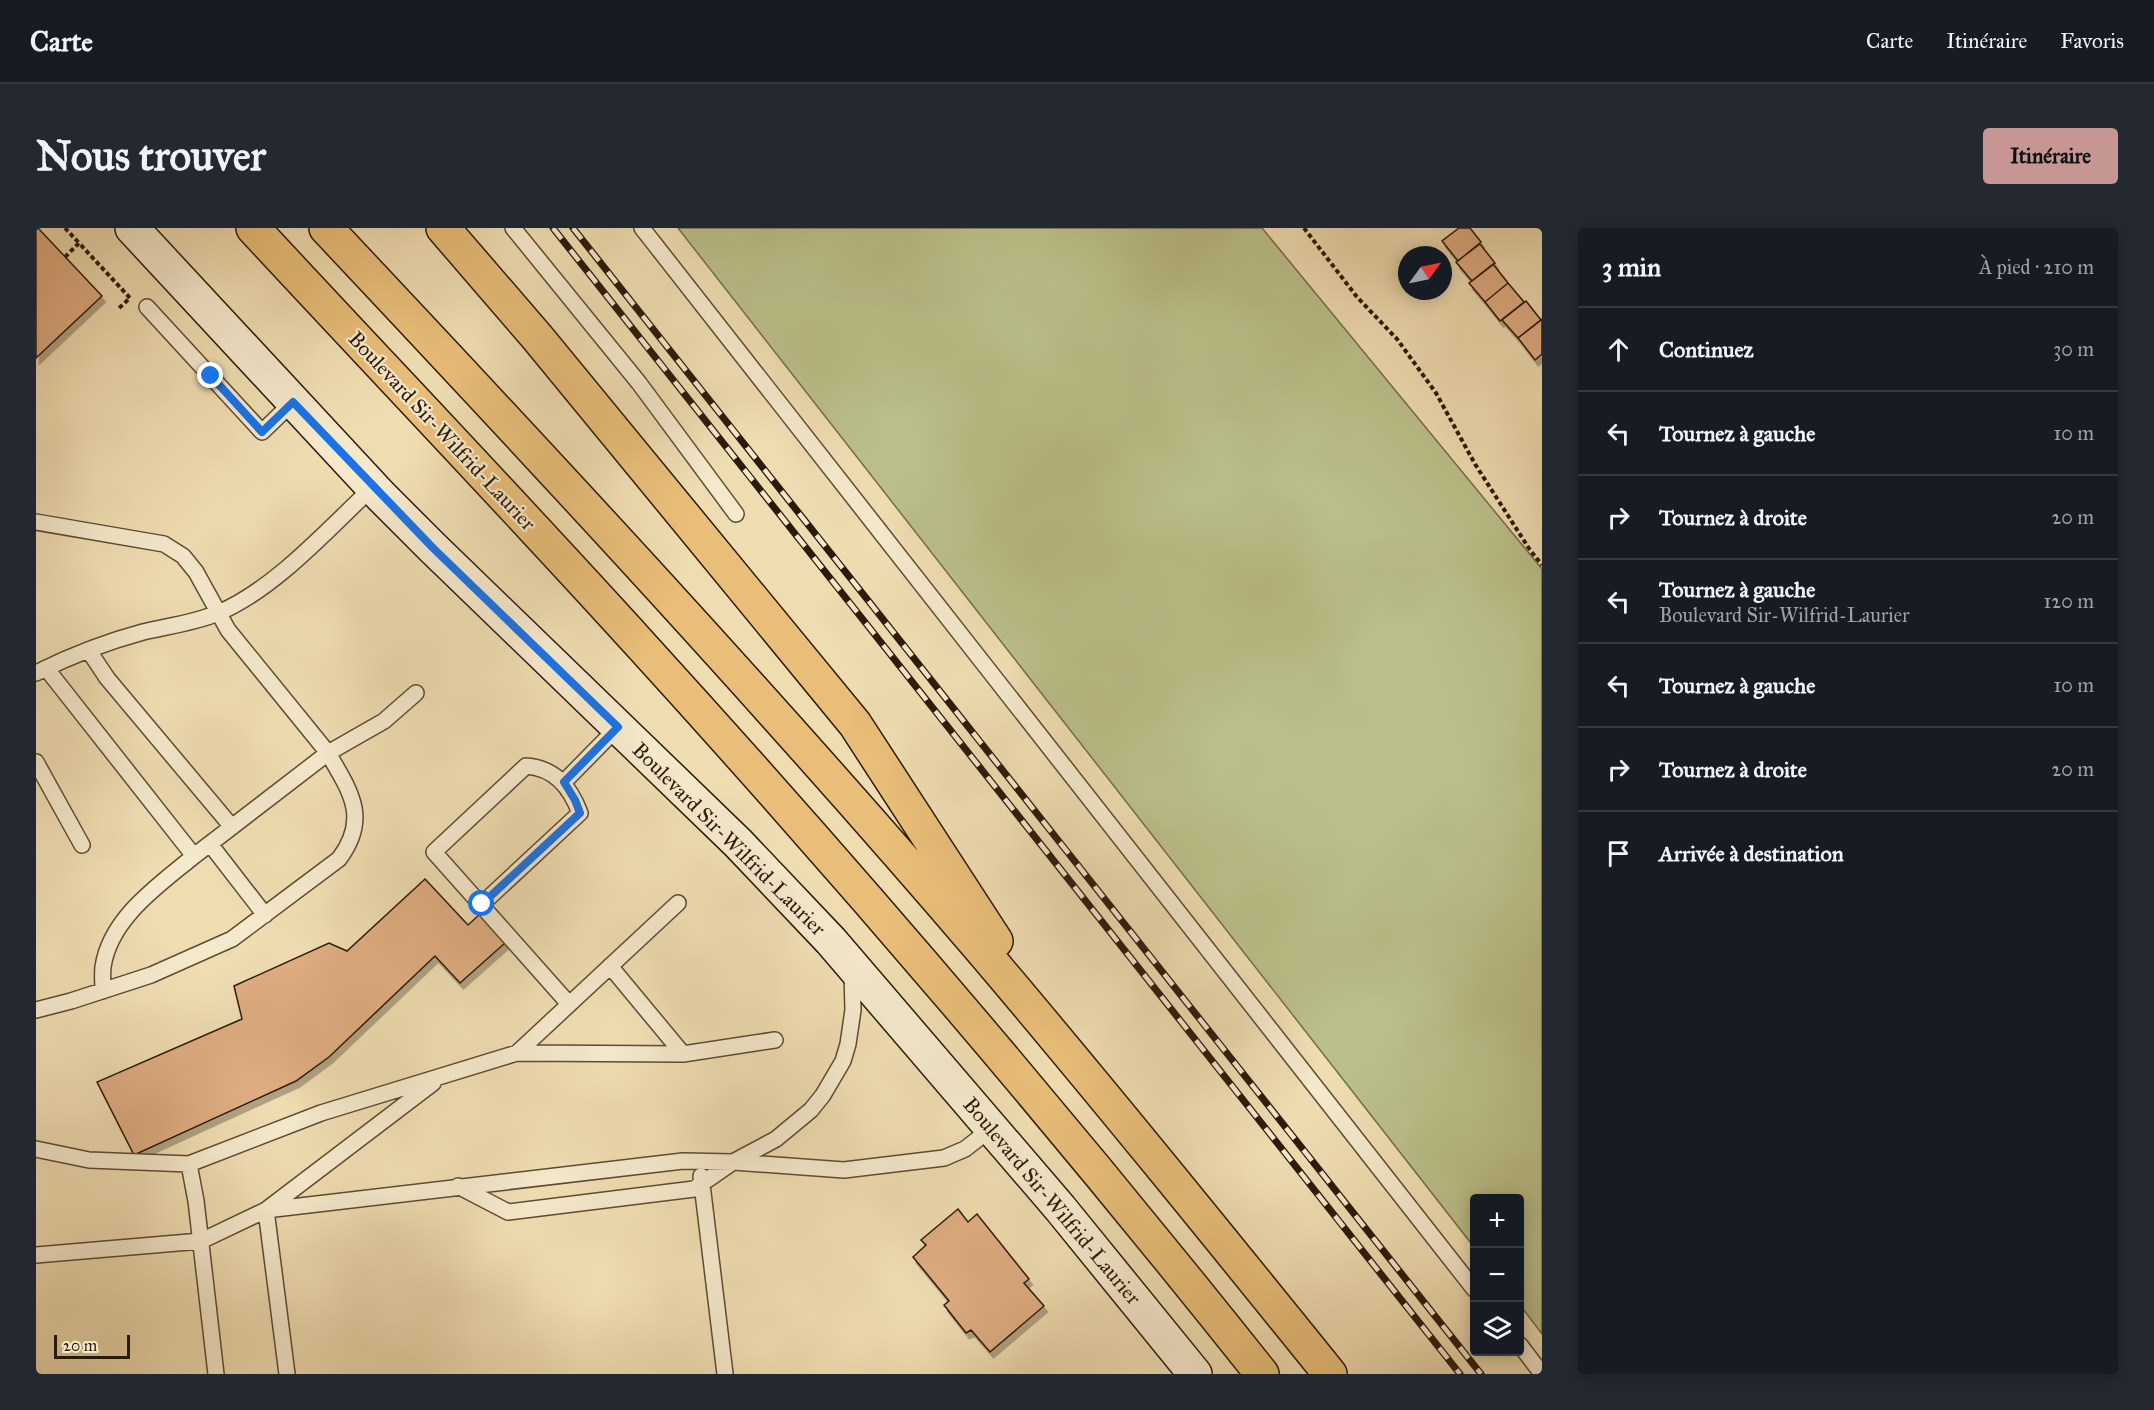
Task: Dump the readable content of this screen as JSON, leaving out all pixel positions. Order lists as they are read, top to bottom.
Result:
{
  "streets": {
    "highway": ["Boulevard Sir-Wilfrid-Laurier"]
  },
  "scale_bar": "20 m",
  "north": "top right",
  "page": {
    "header": "Carte",
    "nav": ["Carte", "Itinéraire", "Favoris"],
    "buttons": "Itinéraire",
    "title": "Nous trouver",
    "heading": ["3 min", "À pied · 210 m"],
    "list": [
      ["Continuez", "30 m"],
      ["Tournez à gauche", "10 m"],
      ["Tournez à droite", "20 m"],
      ["Tournez à gauche", "Boulevard Sir-Wilfrid-Laurier", "120 m"],
      ["Tournez à gauche", "10 m"],
      ["Tournez à droite", "20 m"],
      "Arrivée à destination"
    ],
    "map_buttons": ["+", "−"],
    "scale": "20 m"
  }
}
